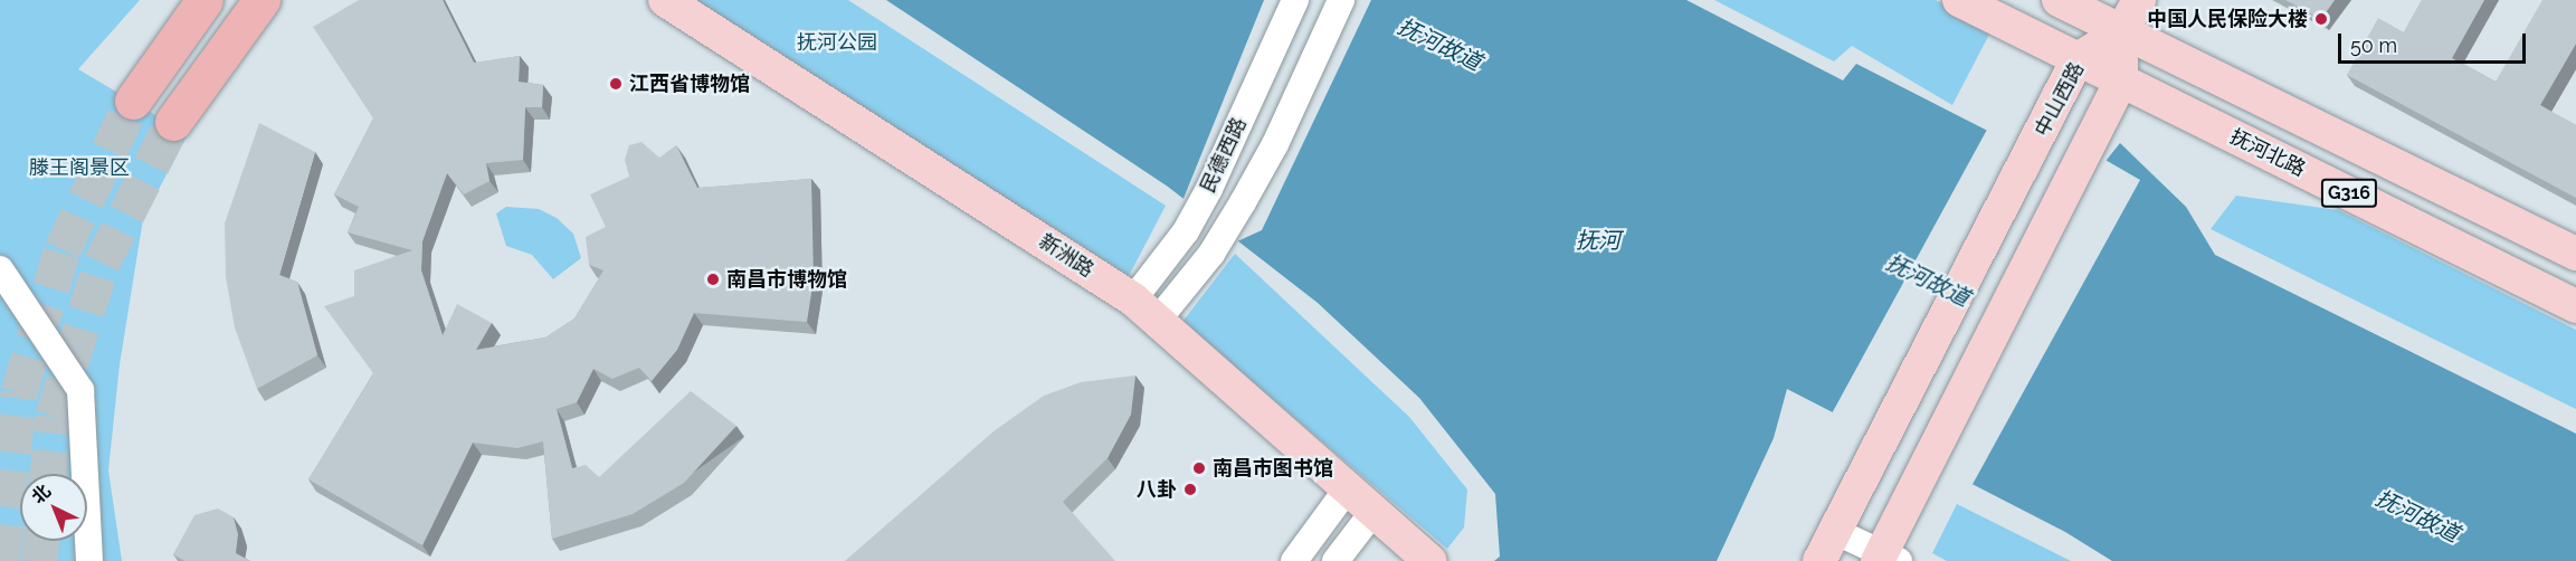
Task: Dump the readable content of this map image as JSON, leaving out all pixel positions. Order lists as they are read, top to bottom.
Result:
{
  "streets": {
    "main road": [
      "中山西路",
      "抚河北路",
      "G316",
      "新洲路"
    ],
    "street": ["民德西路"]
  },
  "crossings": [
    ["中山西路", "抚河北路"],
    ["中山西路", "G316"],
    ["民德西路", "新洲路"]
  ],
  "water": ["抚河故道", "抚河"],
  "parks": ["抚河公园", "滕王阁景区"],
  "places": [
    "中国人民保险大楼",
    "江西省博物馆",
    "南昌市博物馆",
    "南昌市图书馆",
    "八卦"
  ],
  "scale_bar": "50 m",
  "north": "top left"
}
